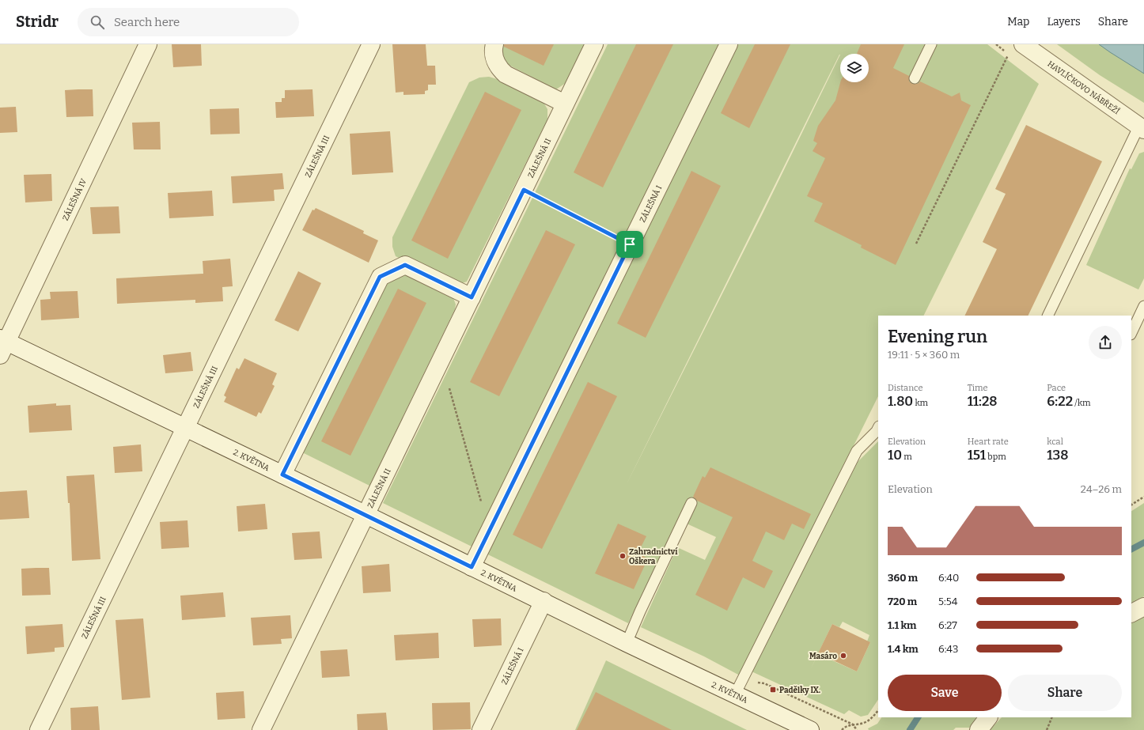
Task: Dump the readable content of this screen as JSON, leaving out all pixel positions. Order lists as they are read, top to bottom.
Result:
{
  "streets": {
    "street": [
      "HAVLÍČKOVO NÁBŘEŽÍ",
      "ZÁLEŠNÁ III",
      "ZÁLEŠNÁ II",
      "ZÁLEŠNÁ IV",
      "ZÁLEŠNÁ I",
      "2. KVĚTNA"
    ]
  },
  "crossings": [
    ["ZÁLEŠNÁ III", "2. KVĚTNA"],
    ["ZÁLEŠNÁ II", "2. KVĚTNA"],
    ["ZÁLEŠNÁ IV", "2. KVĚTNA"],
    ["ZÁLEŠNÁ I", "2. KVĚTNA"]
  ],
  "places": {
    "other": ["Zahradnictví Oškera", "Masáro"],
    "transit": ["Padělky IX."]
  },
  "page": {
    "header": "Stridr",
    "search": "Search here",
    "nav": ["Map", "Layers", "Share"],
    "heading": ["Evening run", "19:11 · 5 × 360 m"],
    "stats": [
      ["Distance", "1.80 km"],
      ["Time", "11:28"],
      ["Pace", "6:22 /km"],
      ["Elevation", "10 m"],
      ["Heart rate", "151 bpm"],
      ["kcal", "138"]
    ],
    "chart": ["Elevation", "24–26 m"],
    "list": [
      {
        "name": "360 m",
        "note": "6:40"
      },
      {
        "name": "720 m",
        "note": "5:54"
      },
      {
        "name": "1.1 km",
        "note": "6:27"
      },
      {
        "name": "1.4 km",
        "note": "6:43"
      }
    ],
    "buttons": ["Save", "Share"]
  }
}
